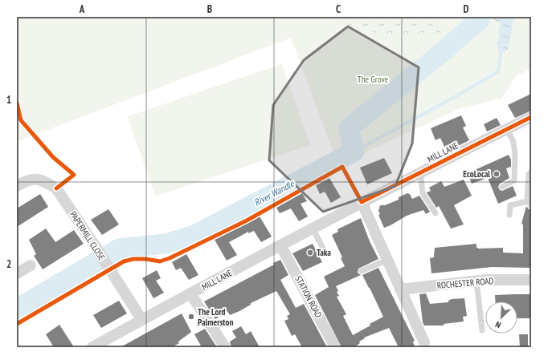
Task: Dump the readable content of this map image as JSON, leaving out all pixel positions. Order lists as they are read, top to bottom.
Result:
{
  "streets": {
    "street": [
      "MILL LANE",
      "PAPERMILL CLOSE",
      "ROCHESTER ROAD",
      "STATION ROAD"
    ]
  },
  "crossings": [
    ["MILL LANE", "PAPERMILL CLOSE"],
    ["MILL LANE", "STATION ROAD"]
  ],
  "water": ["River Wandle"],
  "parks": ["The Grove"],
  "places": ["EcoLocal", "Taka", "The Lord Palmerston"],
  "north": "bottom left",
  "grid": {
    "columns": [
      "A",
      "B",
      "C",
      "D"
    ],
    "rows": ["1", "2"]
  }
}
